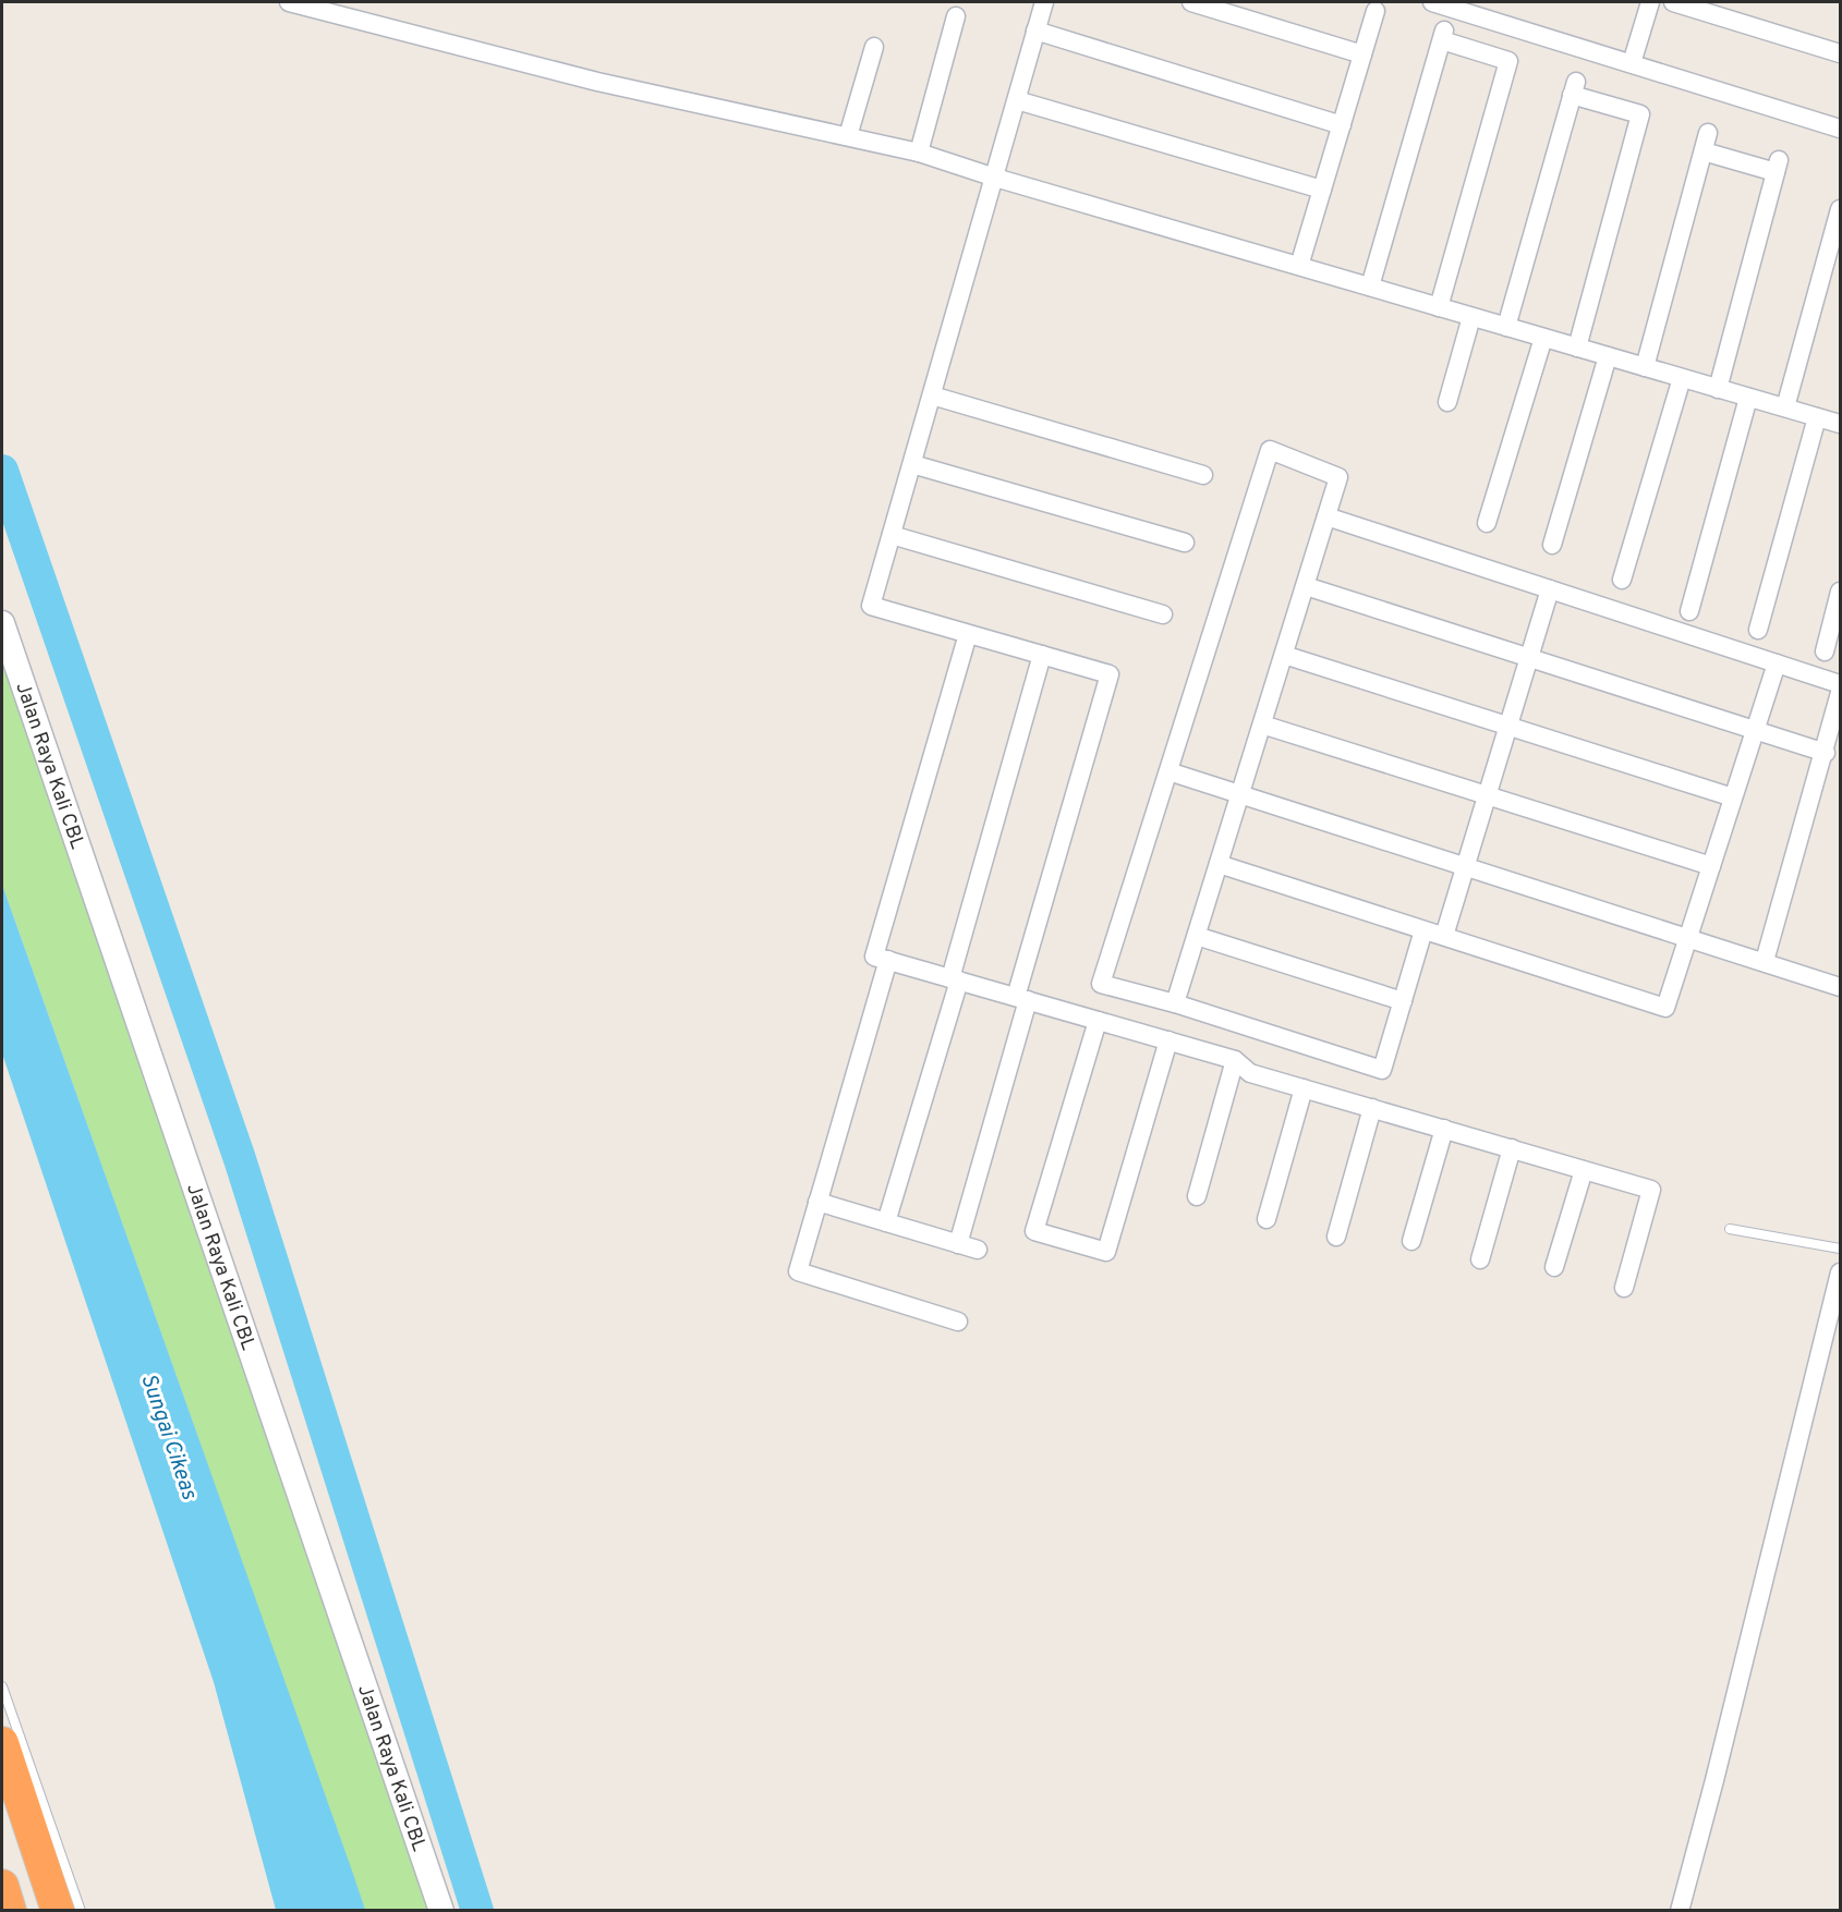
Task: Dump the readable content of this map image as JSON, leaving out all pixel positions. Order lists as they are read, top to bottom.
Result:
{
  "streets": {
    "main road": ["Jalan Raya Kali CBL"]
  },
  "water": ["Sungai Cikeas"]
}
